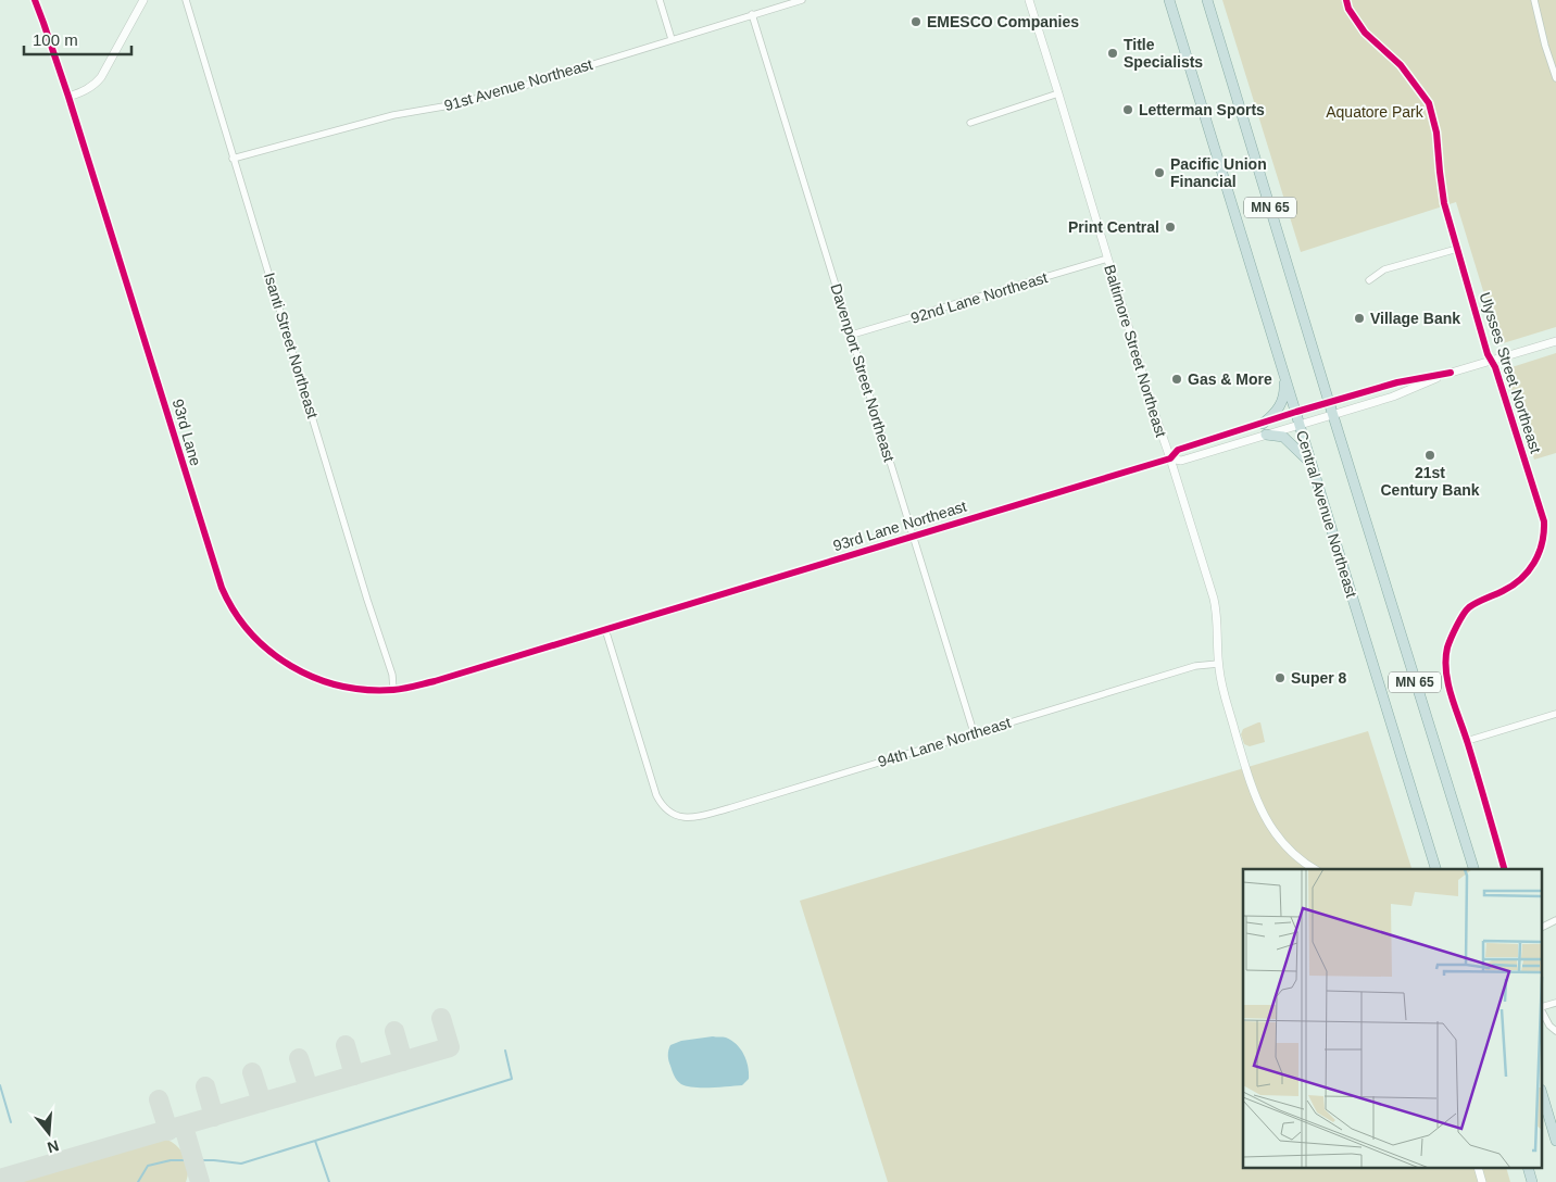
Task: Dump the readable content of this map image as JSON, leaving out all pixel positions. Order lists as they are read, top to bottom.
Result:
{
  "streets": {
    "highway": ["MN 65", "Central Avenue Northeast"],
    "street": [
      "91st Avenue Northeast",
      "92nd Lane Northeast",
      "Isanti Street Northeast",
      "Baltimore Street Northeast",
      "Davenport Street Northeast",
      "Ulysses Street Northeast",
      "93rd Lane",
      "93rd Lane Northeast",
      "94th Lane Northeast"
    ]
  },
  "crossings": [
    ["91st Avenue Northeast", "Isanti Street Northeast"],
    ["91st Avenue Northeast", "Davenport Street Northeast"],
    ["MN 65", "93rd Lane Northeast"],
    ["92nd Lane Northeast", "Baltimore Street Northeast"],
    ["92nd Lane Northeast", "Davenport Street Northeast"],
    ["Isanti Street Northeast", "93rd Lane"],
    ["Baltimore Street Northeast", "93rd Lane Northeast"],
    ["Baltimore Street Northeast", "94th Lane Northeast"],
    ["Davenport Street Northeast", "93rd Lane Northeast"],
    ["Davenport Street Northeast", "94th Lane Northeast"],
    ["93rd Lane", "93rd Lane Northeast"],
    ["Central Avenue Northeast", "93rd Lane Northeast"],
    ["93rd Lane Northeast", "94th Lane Northeast"]
  ],
  "parks": ["Aquatore Park"],
  "places": [
    "EMESCO Companies",
    "Title Specialists",
    "Letterman Sports",
    "Pacific Union Financial",
    "Print Central",
    "Village Bank",
    "Gas & More",
    "21st Century Bank",
    "Super 8"
  ],
  "scale_bar": "100 m",
  "north": "bottom"
}
